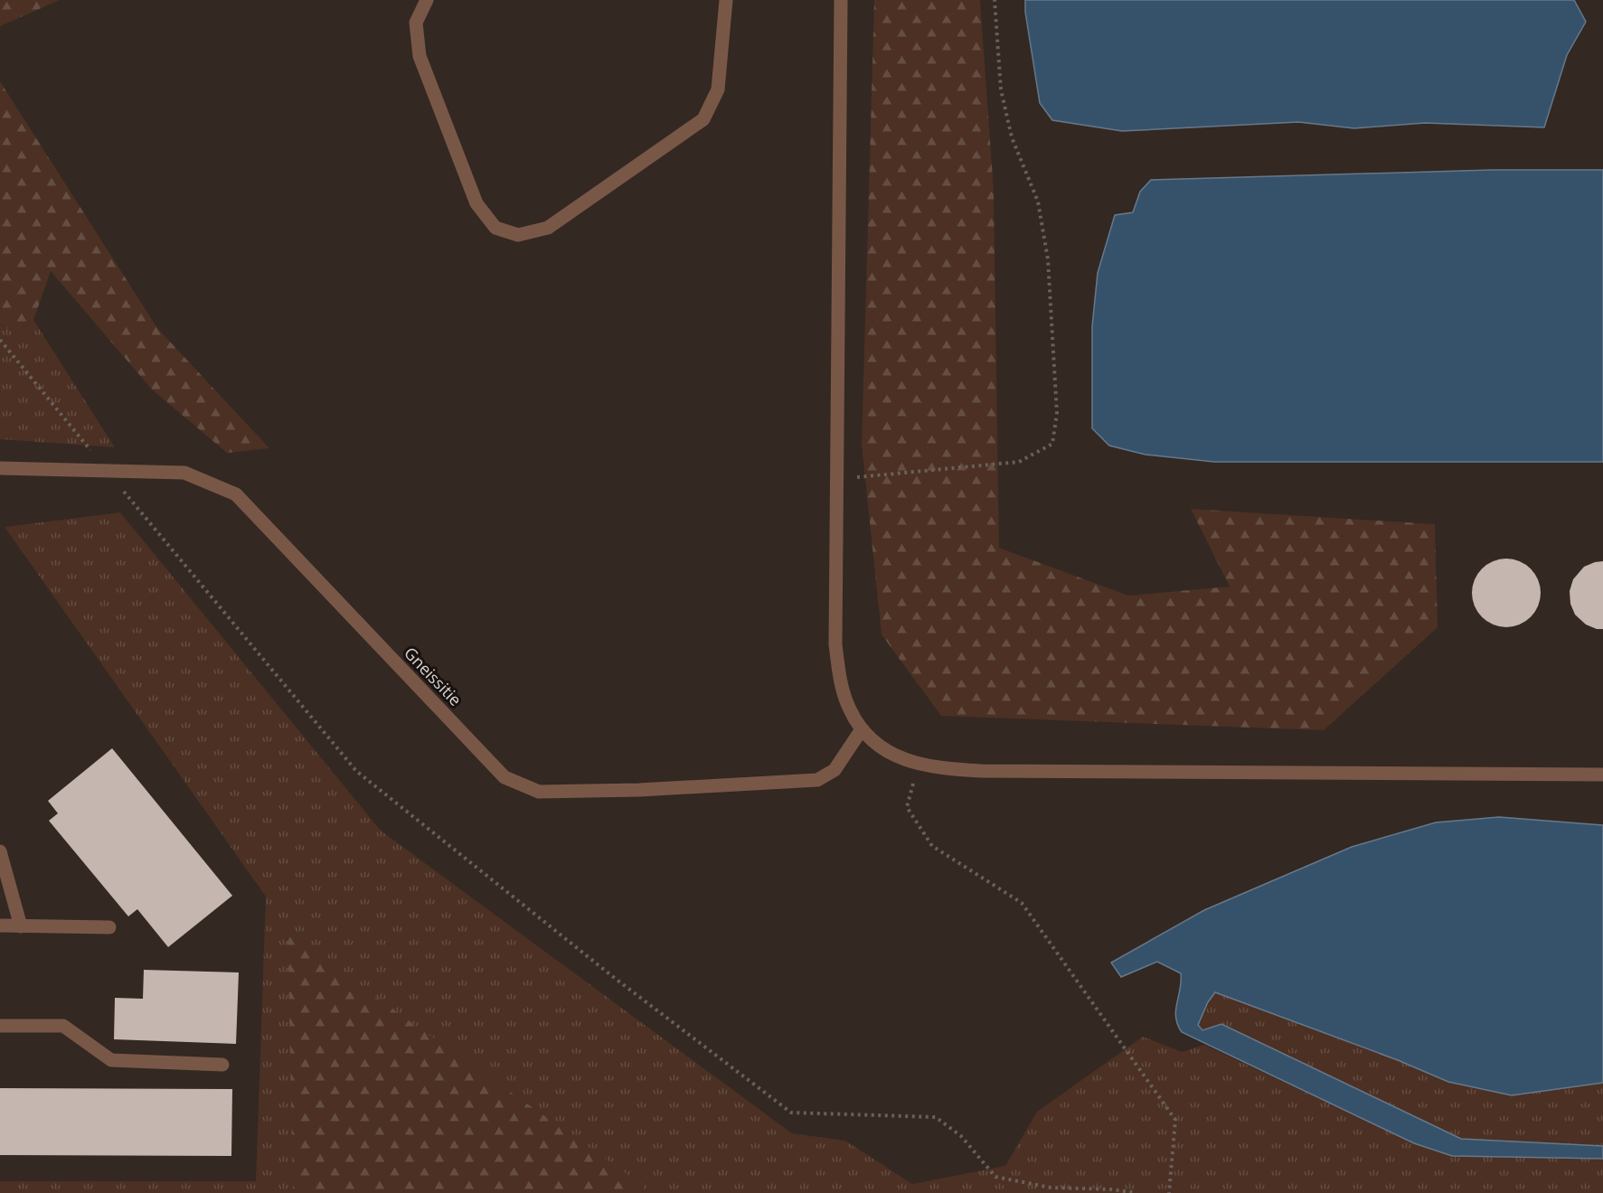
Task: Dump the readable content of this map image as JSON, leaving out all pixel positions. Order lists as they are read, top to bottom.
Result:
{
  "streets": {
    "street": ["Gneissitie"]
  }
}
